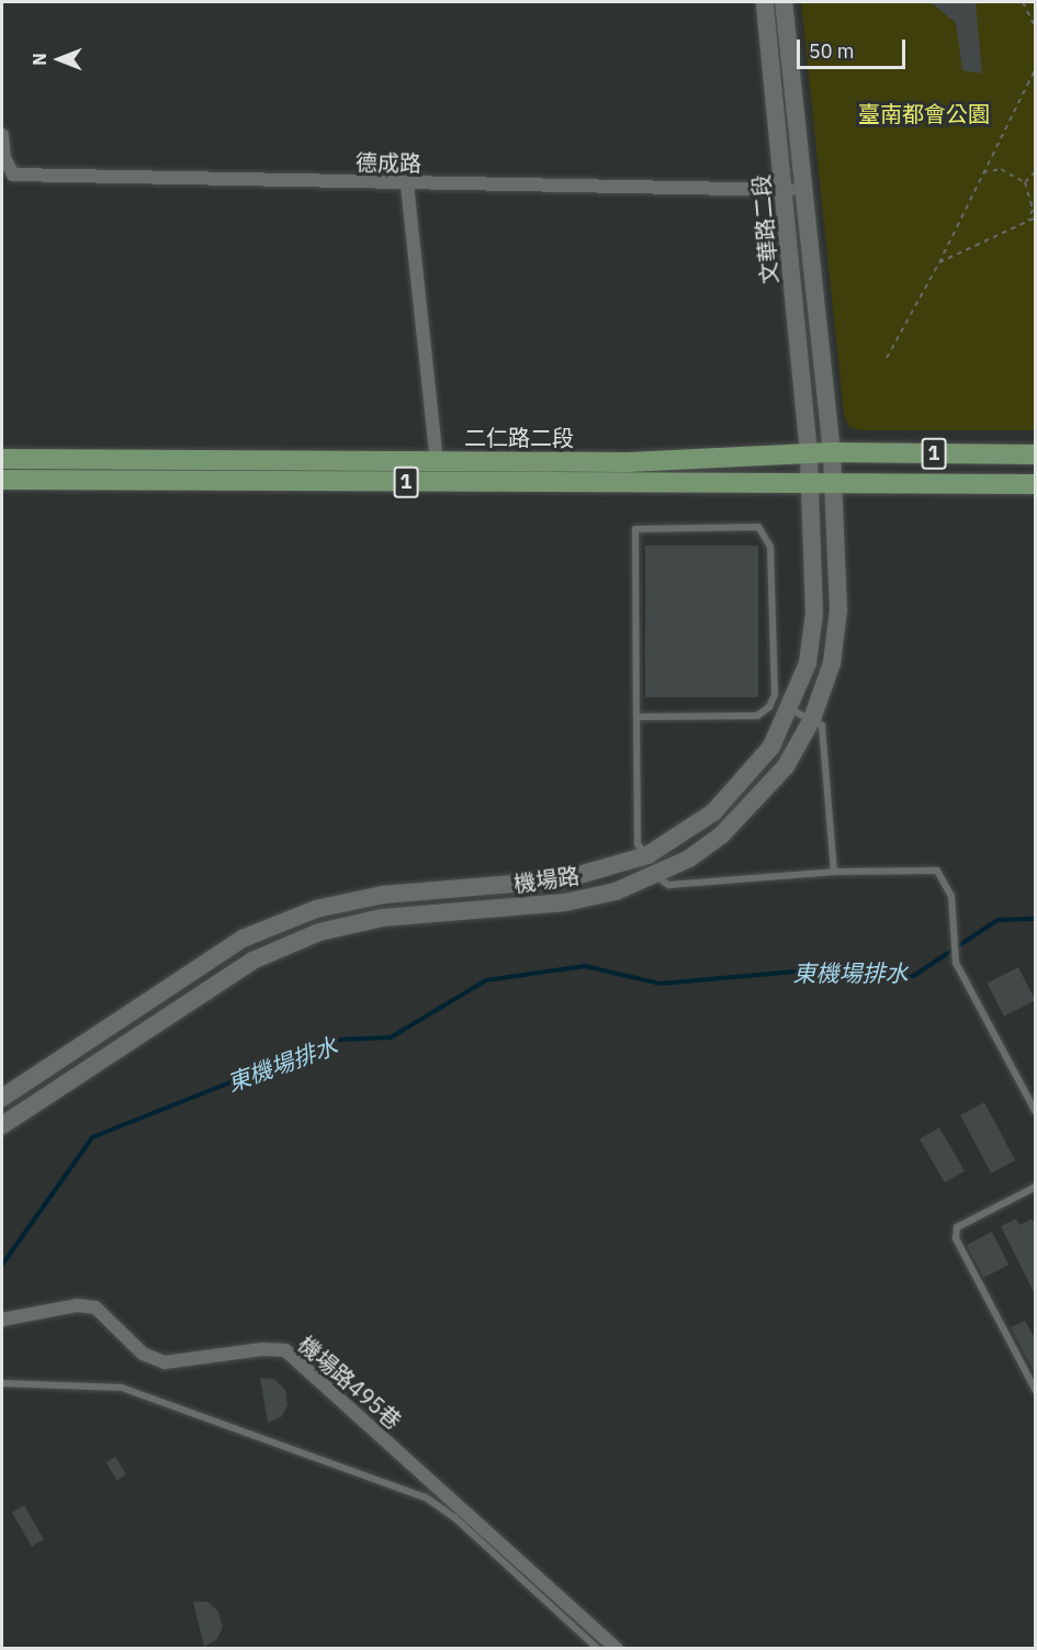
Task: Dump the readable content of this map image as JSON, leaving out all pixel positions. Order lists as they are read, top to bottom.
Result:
{
  "streets": {
    "main road": ["二仁路二段", "1"],
    "street": [
      "德成路",
      "文華路二段",
      "機場路",
      "機場路495巷"
    ]
  },
  "crossings": [
    ["德成路", "文華路二段"],
    ["文華路二段", "二仁路二段"],
    ["文華路二段", "機場路"],
    ["二仁路二段", "機場路"]
  ],
  "water": ["東機場排水"],
  "parks": ["臺南都會公園"],
  "scale_bar": "50 m",
  "north": "left"
}
